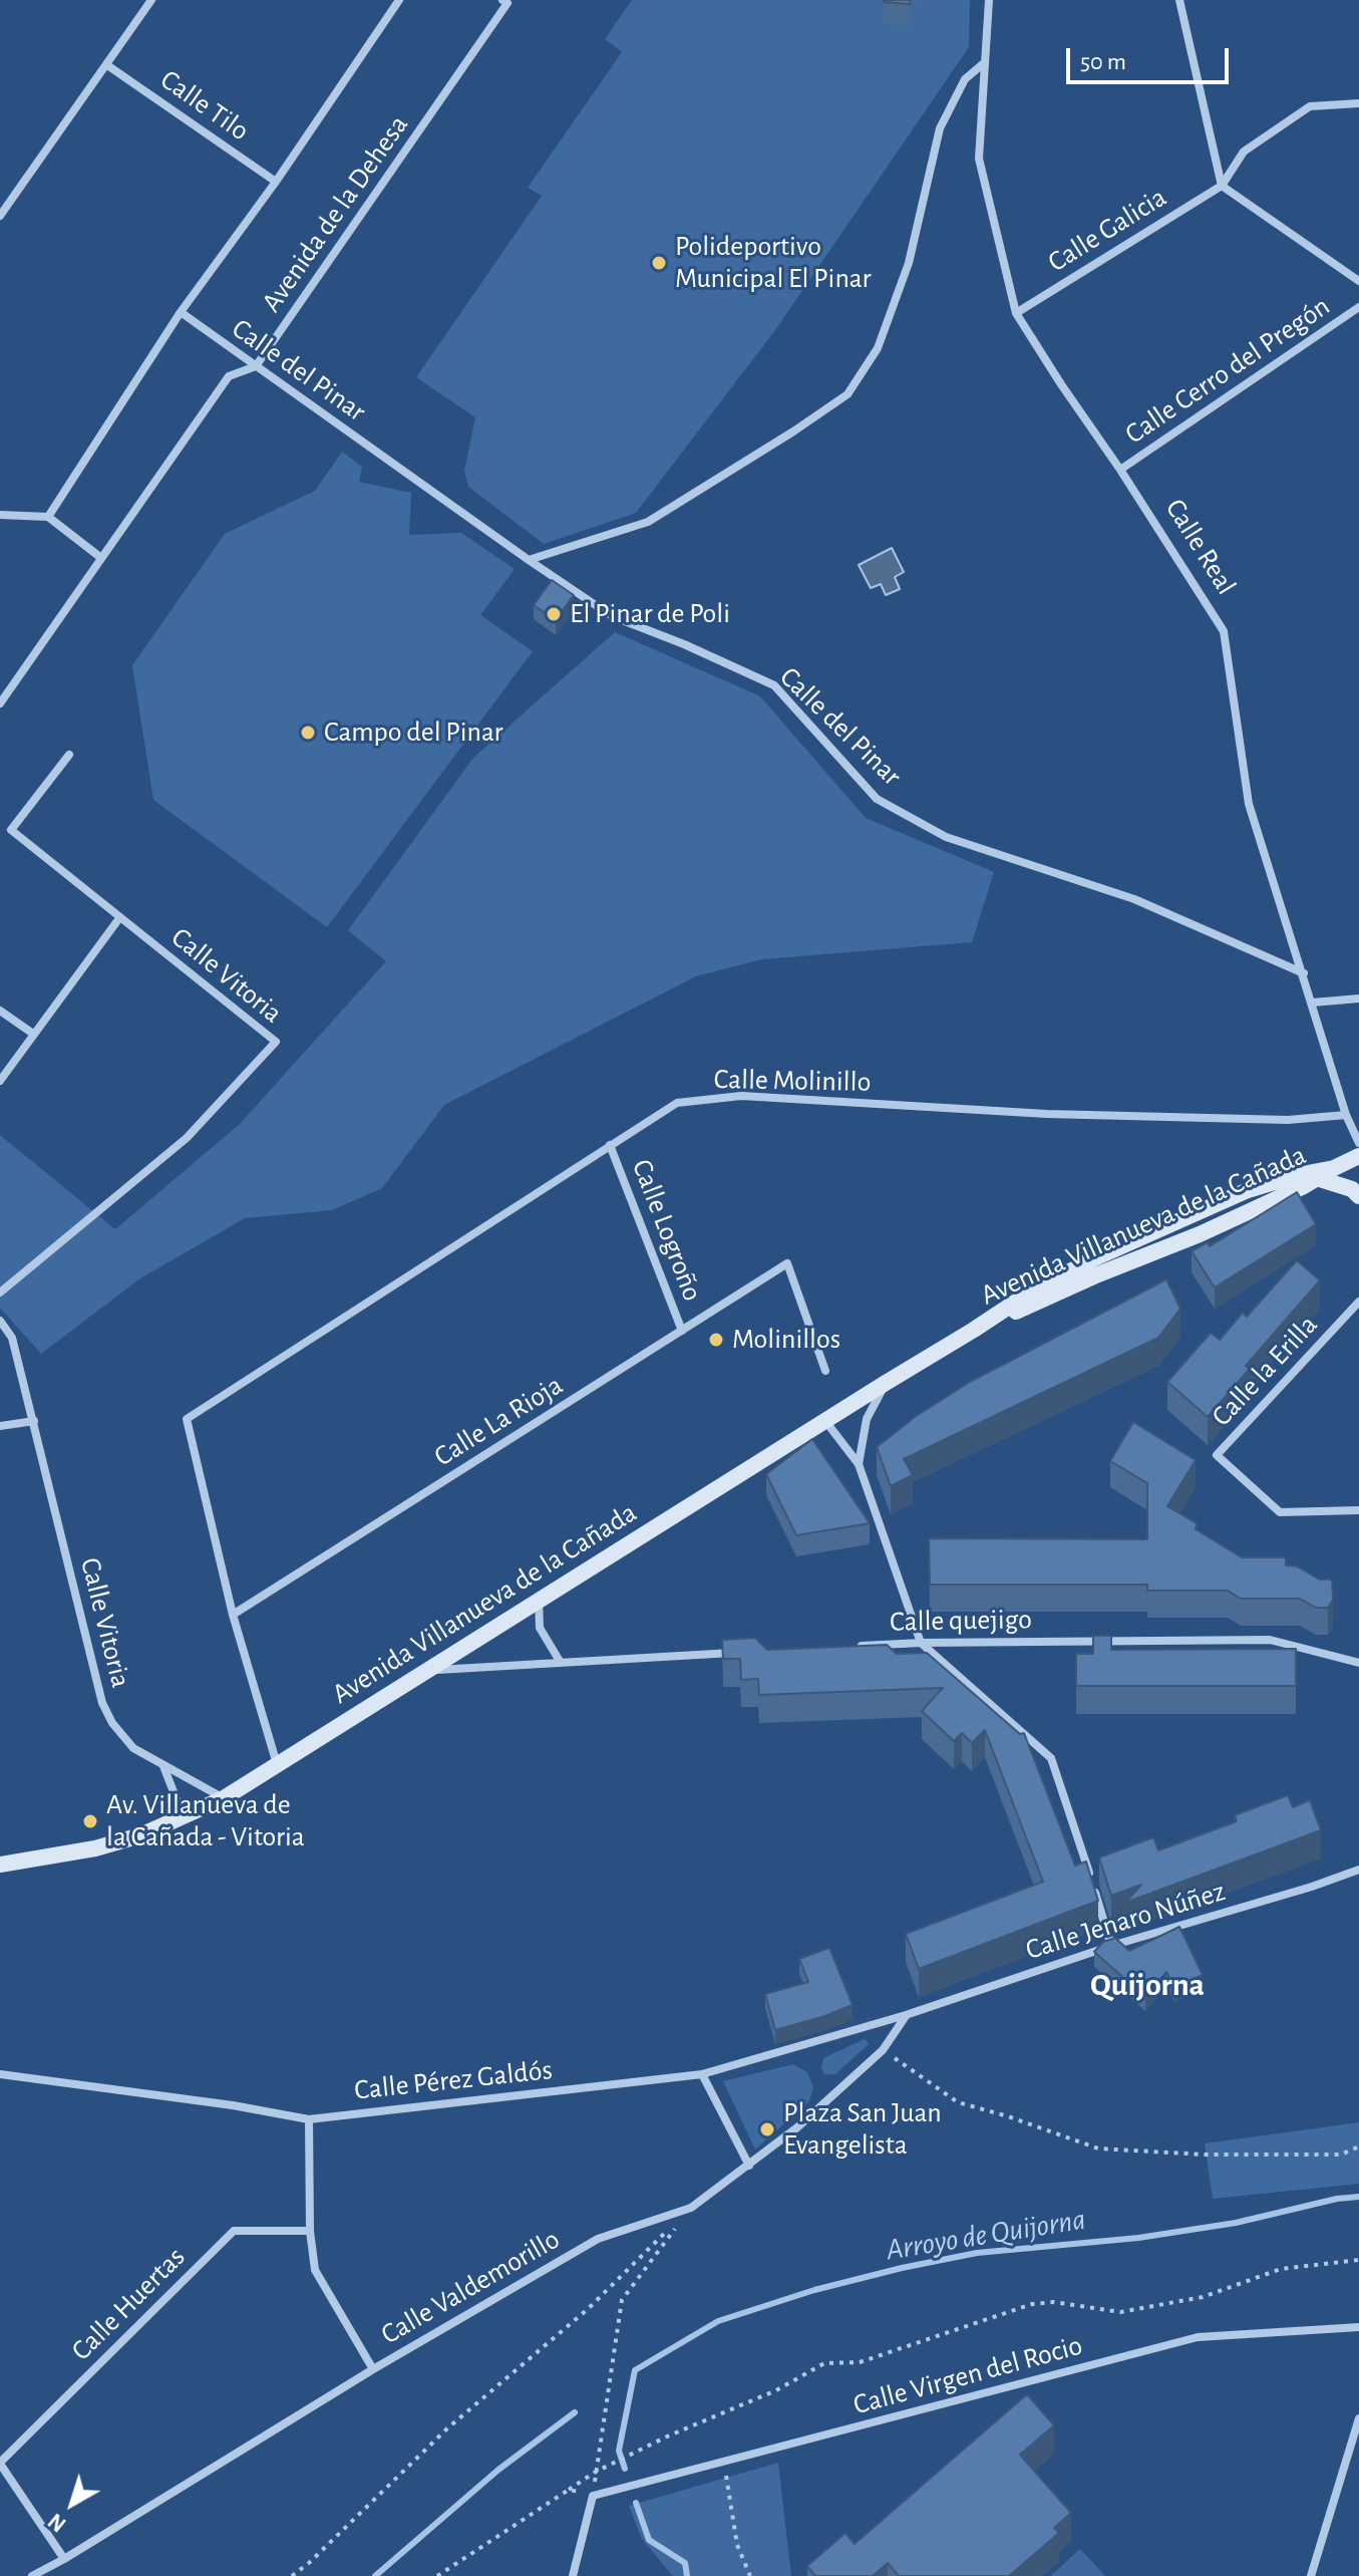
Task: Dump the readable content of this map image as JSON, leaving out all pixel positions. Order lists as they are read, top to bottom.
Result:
{
  "streets": {
    "main road": ["Avenida Villanueva de la Cañada"],
    "street": [
      "Calle Tilo",
      "Avenida de la Dehesa",
      "Calle Galicia",
      "Calle del Pinar",
      "Calle Cerro del Pregón",
      "Calle Real",
      "Calle Vitoria",
      "Calle Molinillo",
      "Calle Logroño",
      "Calle la Erilla",
      "Calle La Rioja",
      "Calle quejigo",
      "Calle Jenaro Núñez",
      "Calle Pérez Galdós",
      "Calle Valdemorillo",
      "Calle Huertas",
      "Calle Virgen del Rocio"
    ]
  },
  "crossings": [
    ["Avenida de la Dehesa", "Calle del Pinar"],
    ["Calle Galicia", "Calle Real"],
    ["Calle del Pinar", "Calle Real"],
    ["Calle Cerro del Pregón", "Calle Real"],
    ["Calle Real", "Calle Molinillo"],
    ["Calle Vitoria", "Avenida Villanueva de la Cañada"],
    ["Calle Molinillo", "Calle Logroño"],
    ["Calle Molinillo", "Calle La Rioja"],
    ["Calle Logroño", "Calle La Rioja"],
    ["Calle Jenaro Núñez", "Calle Pérez Galdós"],
    ["Calle Jenaro Núñez", "Calle Valdemorillo"],
    ["Calle Pérez Galdós", "Calle Valdemorillo"],
    ["Calle Valdemorillo", "Calle Huertas"]
  ],
  "districts": ["Quijorna"],
  "water": ["Arroyo de Quijorna"],
  "places": [
    "Polideportivo Municipal El Pinar",
    "El Pinar de Poli",
    "Campo del Pinar",
    "Molinillos",
    "Av. Villanueva de la Cañada - Vitoria",
    "Plaza San Juan Evangelista"
  ],
  "scale_bar": "50 m",
  "north": "bottom left"
}
